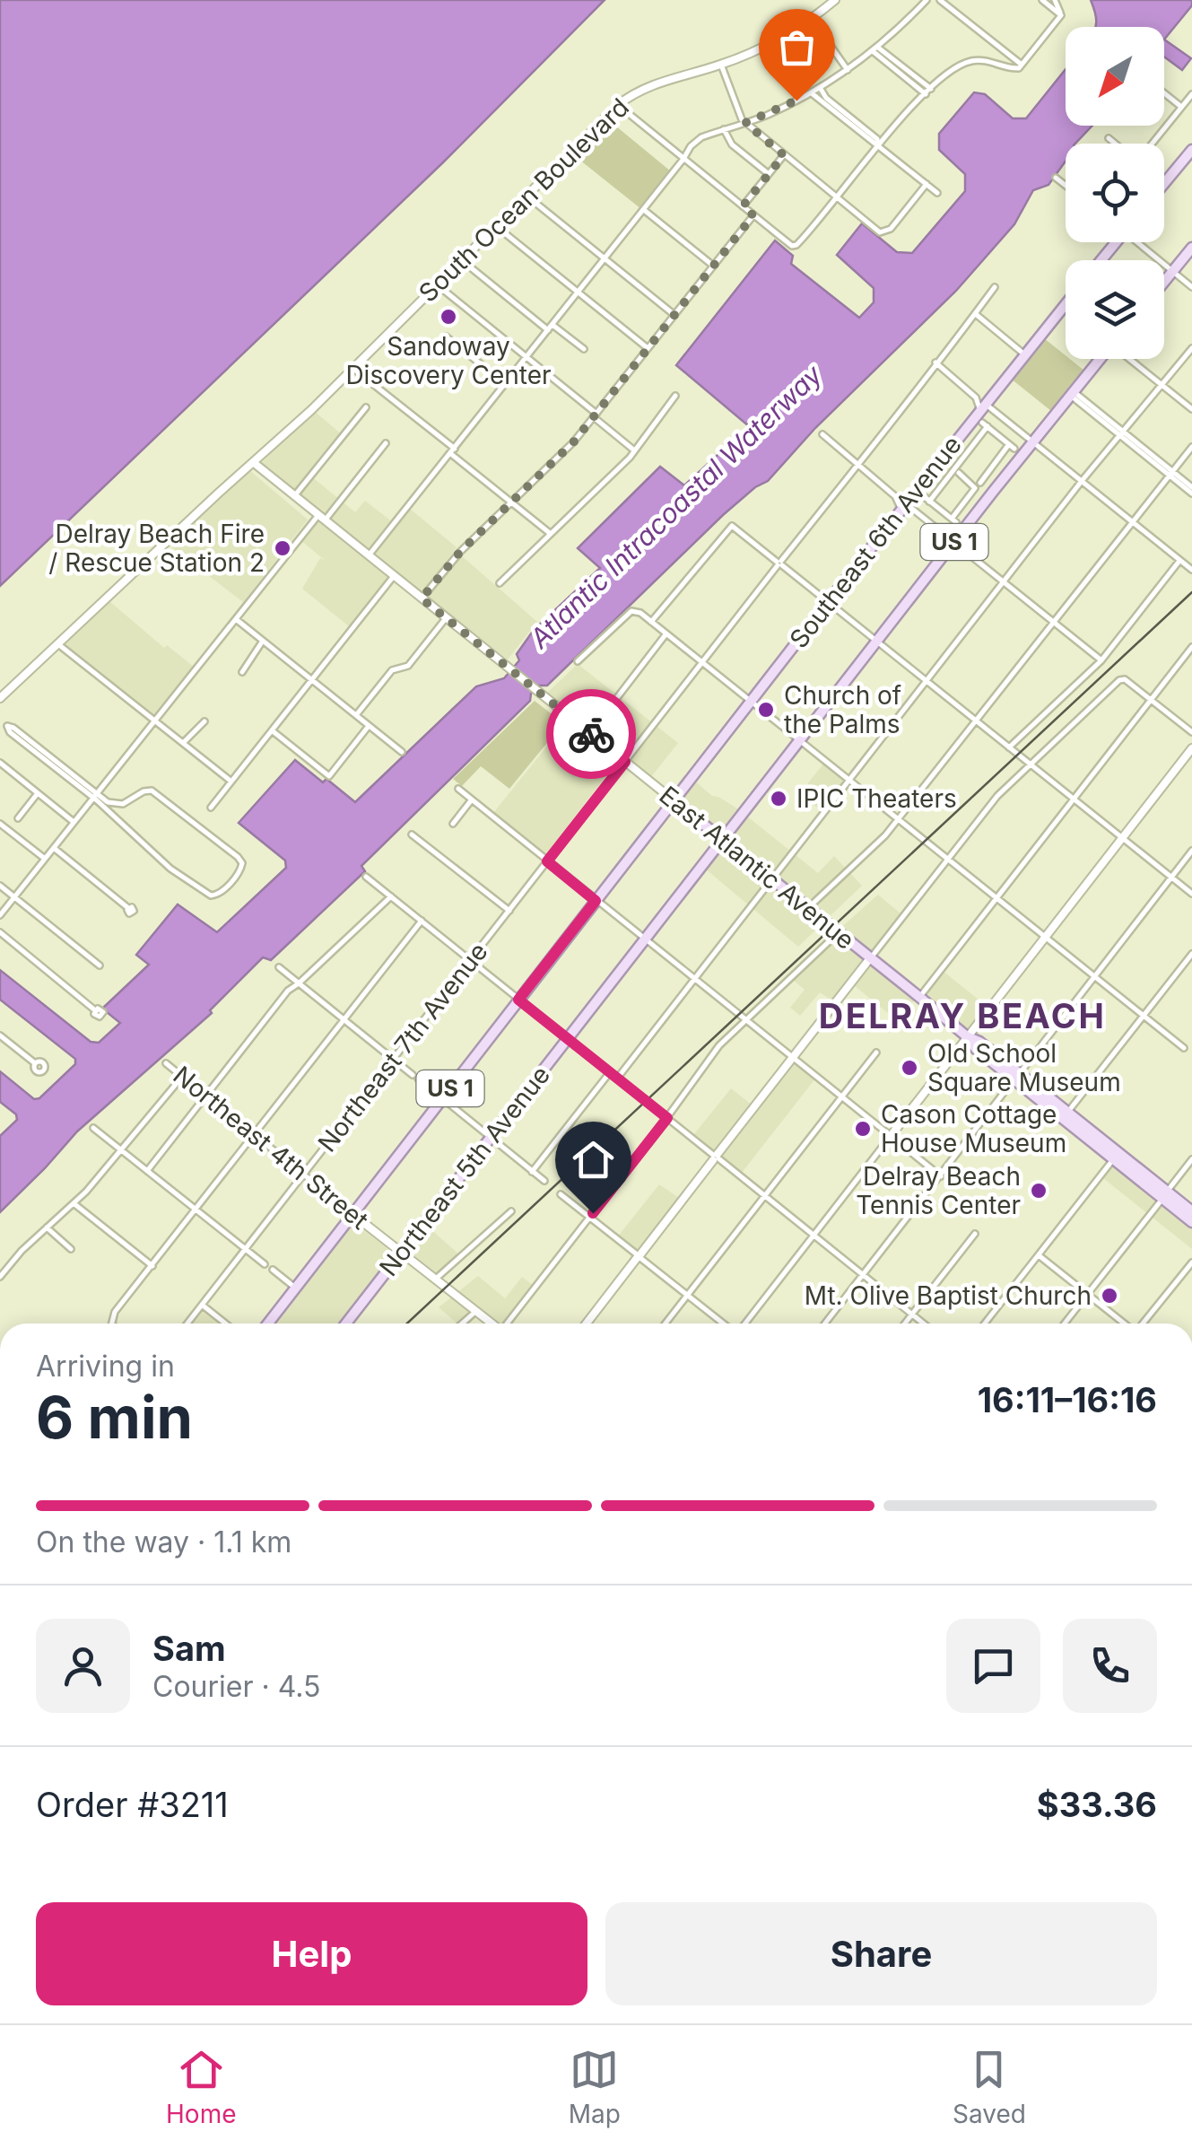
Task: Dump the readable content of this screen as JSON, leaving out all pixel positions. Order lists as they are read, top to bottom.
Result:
{
  "streets": {
    "main road": [
      "South Ocean Boulevard",
      "Southeast 6th Avenue",
      "US 1",
      "East Atlantic Avenue",
      "Northeast 4th Street",
      "Northeast 5th Avenue"
    ],
    "street": ["Northeast 7th Avenue"]
  },
  "crossings": [
    ["South Ocean Boulevard", "East Atlantic Avenue"],
    ["Southeast 6th Avenue", "US 1"],
    ["Southeast 6th Avenue", "East Atlantic Avenue"],
    ["US 1", "East Atlantic Avenue"],
    ["US 1", "Northeast 4th Street"],
    ["US 1", "Northeast 5th Avenue"],
    ["East Atlantic Avenue", "Northeast 7th Avenue"],
    ["East Atlantic Avenue", "Northeast 5th Avenue"],
    ["Northeast 7th Avenue", "Northeast 4th Street"],
    ["Northeast 4th Street", "Northeast 5th Avenue"]
  ],
  "districts": ["DELRAY BEACH"],
  "water": ["Atlantic Intracoastal Waterway"],
  "places": [
    "Sandoway Discovery Center",
    "Delray Beach Fire / Rescue Station 2",
    "Church of the Palms",
    "IPIC Theaters",
    "Old School Square Museum",
    "Cason Cottage House Museum",
    "Delray Beach Tennis Center",
    "Mt. Olive Baptist Church"
  ],
  "north": "bottom left",
  "page": {
    "heading": ["6 min", "Arriving in", "16:11–16:16"],
    "panel": [
      "Sam",
      "Courier · 4.5",
      "Order #3211",
      "$33.36"
    ],
    "bar": "On the way · 1.1 km",
    "buttons": ["Help", "Share"],
    "tabs": ["Home", "Map", "Saved"]
  }
}
